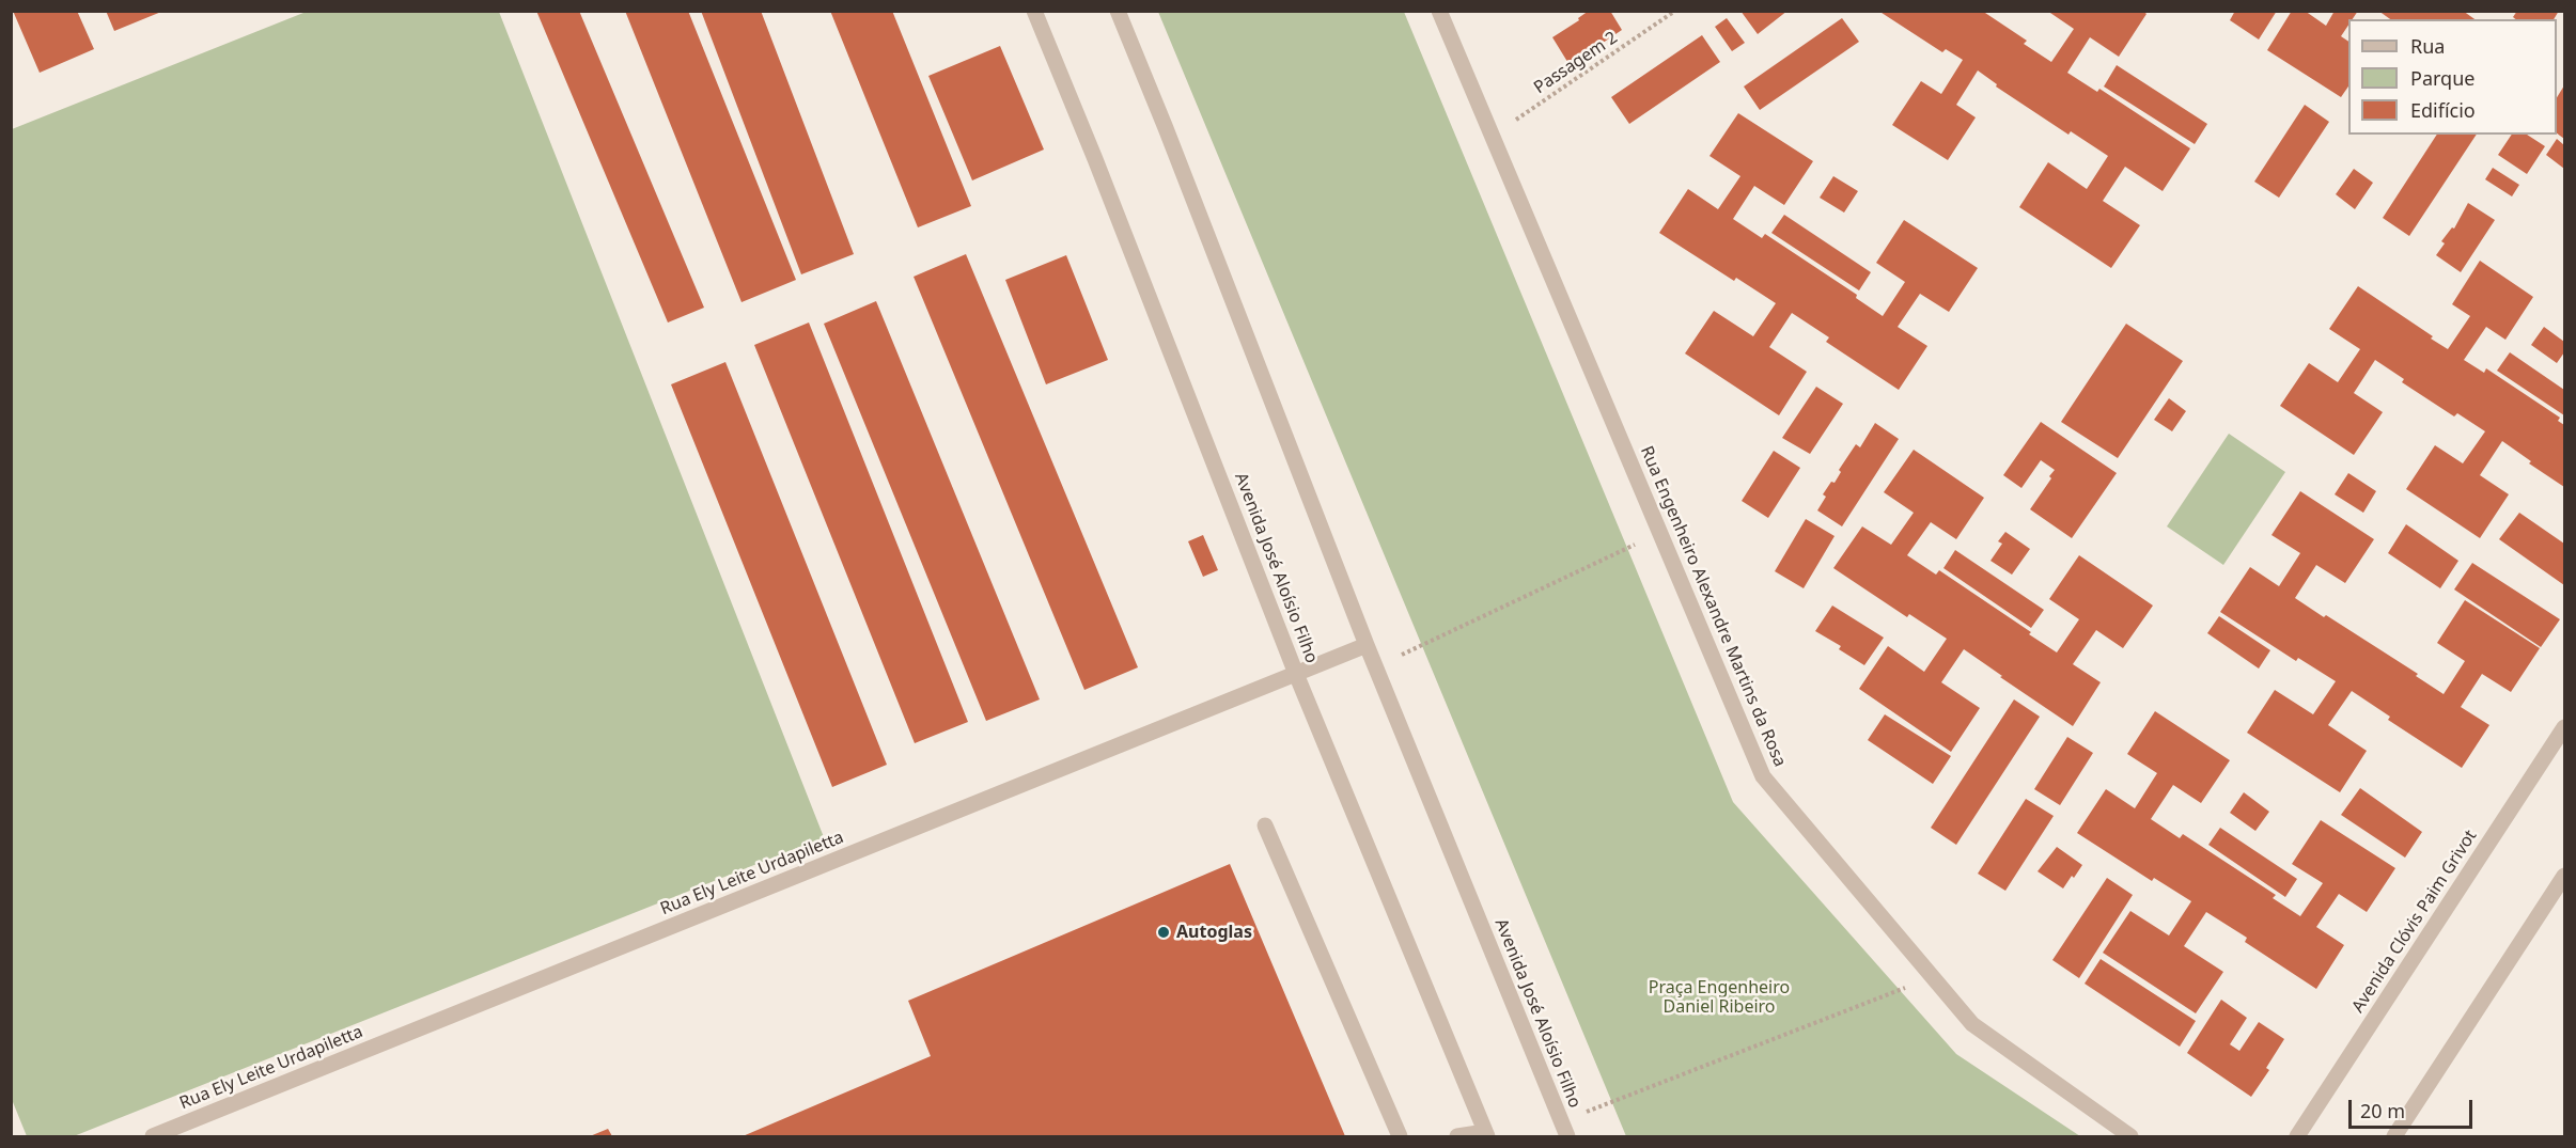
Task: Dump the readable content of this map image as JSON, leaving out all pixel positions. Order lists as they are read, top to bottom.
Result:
{
  "streets": {
    "street": [
      "Avenida José Aloísio Filho",
      "Rua Engenheiro Alexandre Martins da Rosa",
      "Rua Ely Leite Urdapiletta",
      "Avenida Clóvis Paim Grivot"
    ],
    "path": ["Passagem 2"]
  },
  "crossings": [
    ["Passagem 2", "Rua Engenheiro Alexandre Martins da Rosa"],
    ["Avenida José Aloísio Filho", "Rua Ely Leite Urdapiletta"]
  ],
  "parks": ["Praça Engenheiro Daniel Ribeiro"],
  "places": ["Autoglas"],
  "legend": ["Rua", "Parque", "Edifício"],
  "scale_bar": "20 m"
}
